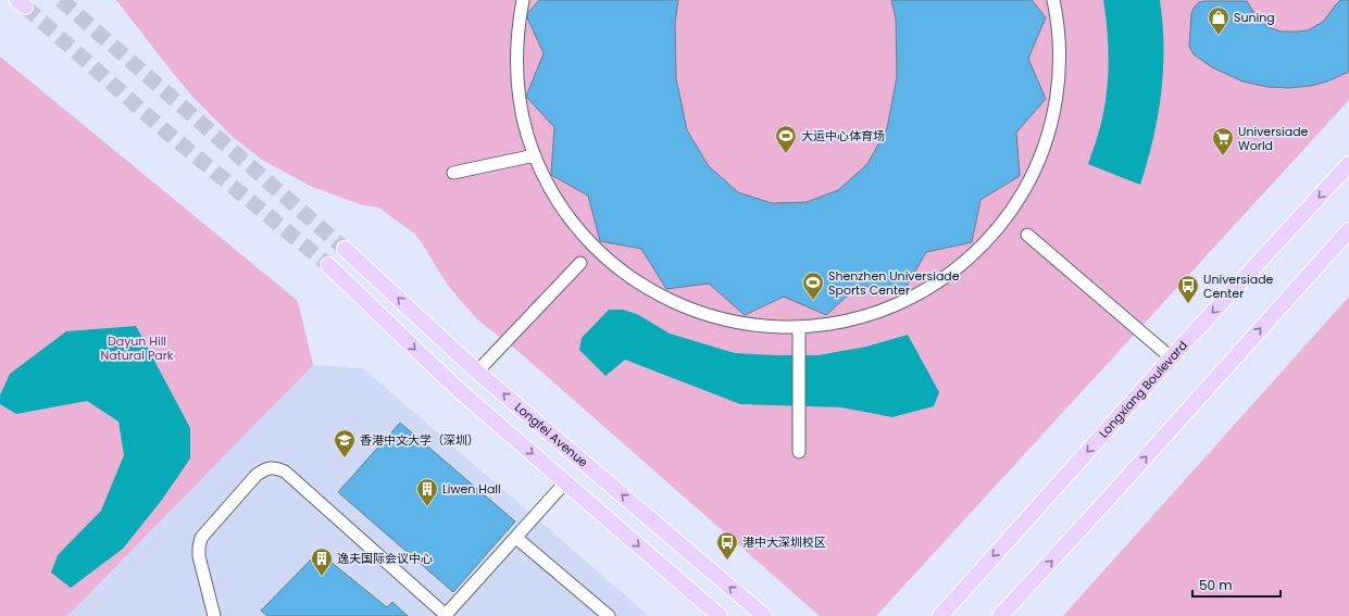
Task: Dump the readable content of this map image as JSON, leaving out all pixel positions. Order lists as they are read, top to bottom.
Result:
{
  "streets": {
    "main road": ["Longxiang Boulevard", "Longfei Avenue"]
  },
  "parks": ["Dayun Hill Natural Park"],
  "places": {
    "shop": ["Suning"],
    "sports": ["大运中心体育场", "Shenzhen Universiade Sports Center"],
    "supermarket": ["Universiade World"],
    "bus stop": ["Universiade Center", "港中大深圳校区"],
    "school or university": ["香港中文大学（深圳）"],
    "building": ["Liwen Hall", "逸夫国际会议中心"]
  },
  "scale_bar": "50 m"
}
